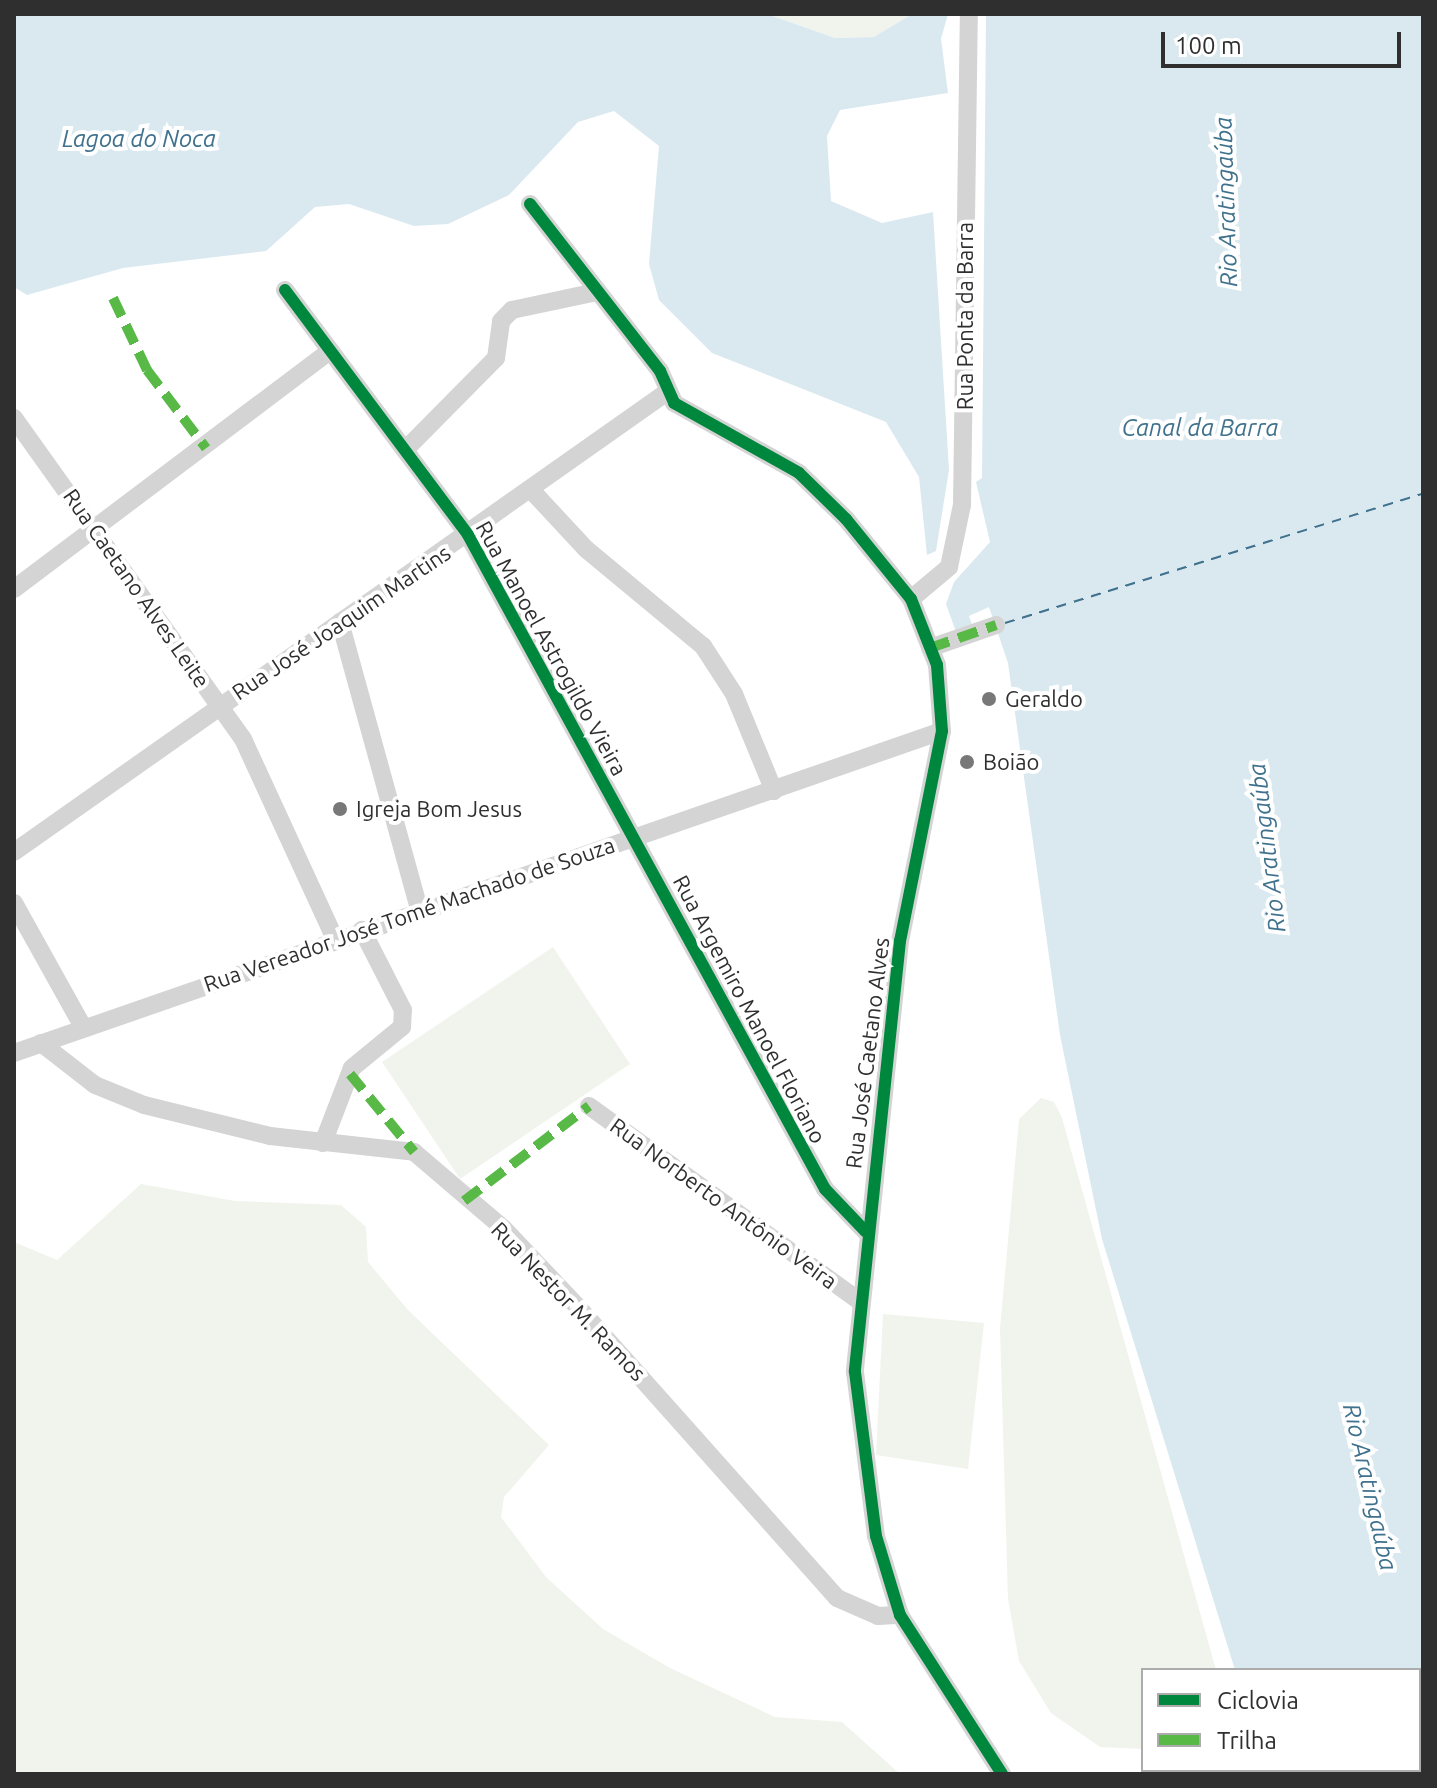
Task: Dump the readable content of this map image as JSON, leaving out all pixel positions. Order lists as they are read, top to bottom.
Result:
{
  "streets": {
    "street": [
      "Rua Ponta da Barra",
      "Rua Caetano Alves Leite",
      "Rua José Joaquim Martins",
      "Rua Manoel Astrogildo Vieira",
      "Rua Vereador José Tomé Machado de Souza",
      "Rua Argemiro Manoel Floriano",
      "Rua José Caetano Alves",
      "Rua Norberto Antônio Veira",
      "Rua Nestor M. Ramos"
    ]
  },
  "crossings": [
    ["Rua Ponta da Barra", "Rua José Caetano Alves"],
    ["Rua Caetano Alves Leite", "Rua José Joaquim Martins"],
    ["Rua Caetano Alves Leite", "Rua Vereador José Tomé Machado de Souza"],
    ["Rua José Joaquim Martins", "Rua Manoel Astrogildo Vieira"],
    ["Rua Manoel Astrogildo Vieira", "Rua Vereador José Tomé Machado de Souza"],
    ["Rua Manoel Astrogildo Vieira", "Rua Argemiro Manoel Floriano"],
    ["Rua Vereador José Tomé Machado de Souza", "Rua Argemiro Manoel Floriano"],
    ["Rua Vereador José Tomé Machado de Souza", "Rua José Caetano Alves"],
    ["Rua Vereador José Tomé Machado de Souza", "Rua Nestor M. Ramos"],
    ["Rua Argemiro Manoel Floriano", "Rua José Caetano Alves"],
    ["Rua José Caetano Alves", "Rua Norberto Antônio Veira"],
    ["Rua José Caetano Alves", "Rua Nestor M. Ramos"]
  ],
  "water": ["Lagoa do Noca", "Rio Aratingaúba", "Canal da Barra"],
  "places": ["Geraldo", "Boião", "Igreja Bom Jesus"],
  "legend": ["Ciclovia", "Trilha"],
  "scale_bar": "100 m"
}
